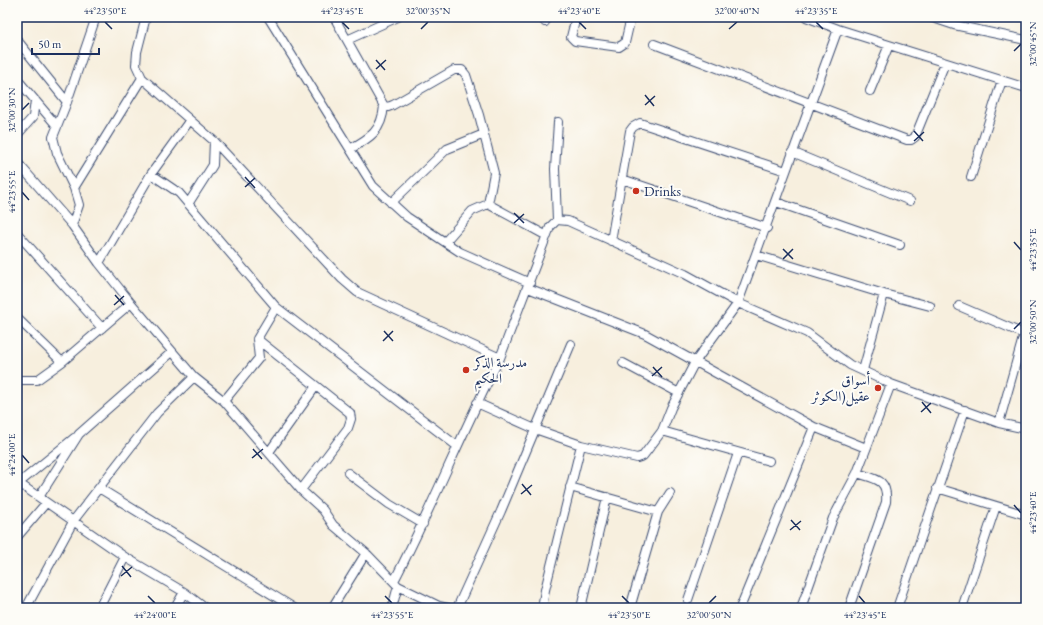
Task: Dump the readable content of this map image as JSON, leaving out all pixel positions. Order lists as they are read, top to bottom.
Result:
{
  "places": ["Drinks", "مدرسة الذكر الحكيم", "أسواق عقيل(الكوثر"],
  "scale_bar": "50 m",
  "coordinates": [
    "44°23'50\"E",
    "44°23'45\"E",
    "32°00'35\"N",
    "44°23'40\"E",
    "32°00'40\"N",
    "44°23'35\"E",
    "32°00'45\"N",
    "32°00'30\"N",
    "44°23'55\"E",
    "32°00'50\"N",
    "44°24'00\"E"
  ]
}
